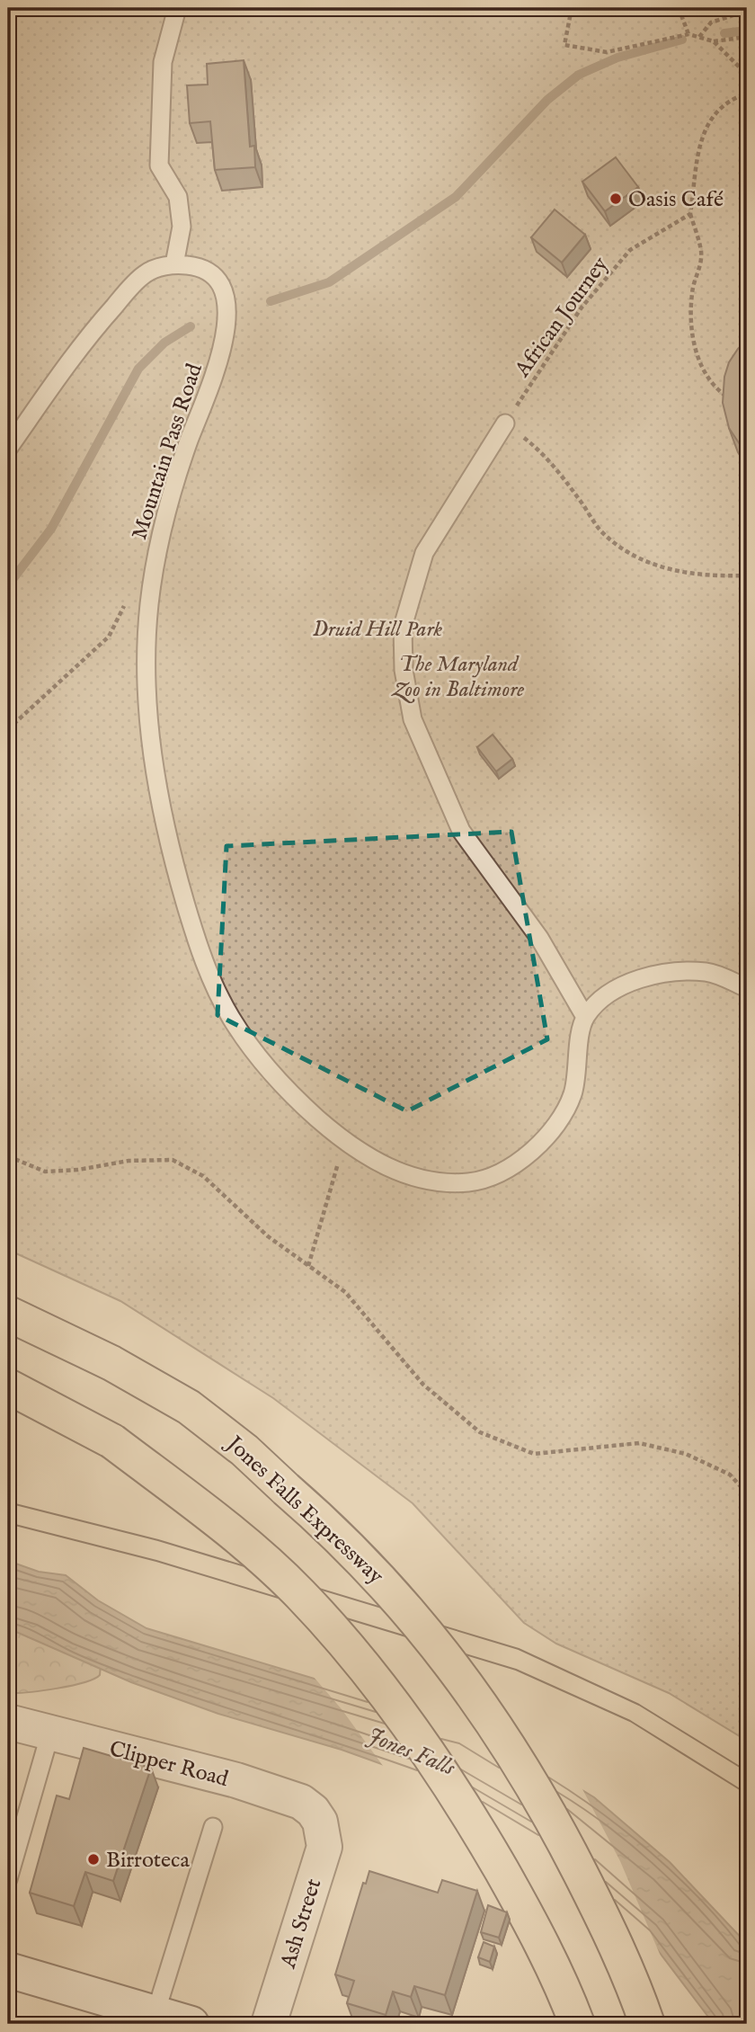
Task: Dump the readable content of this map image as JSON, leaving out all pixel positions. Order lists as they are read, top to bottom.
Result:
{
  "streets": {
    "highway": ["Jones Falls Expressway"],
    "street": ["Clipper Road", "Ash Street"],
    "lane": ["Mountain Pass Road"],
    "path": ["African Journey"]
  },
  "crossings": [
    ["Clipper Road", "Ash Street"]
  ],
  "water": ["Jones Falls"],
  "parks": ["Druid Hill Park", "The Maryland Zoo in Baltimore"],
  "places": ["Oasis Café", "Birroteca"]
}
